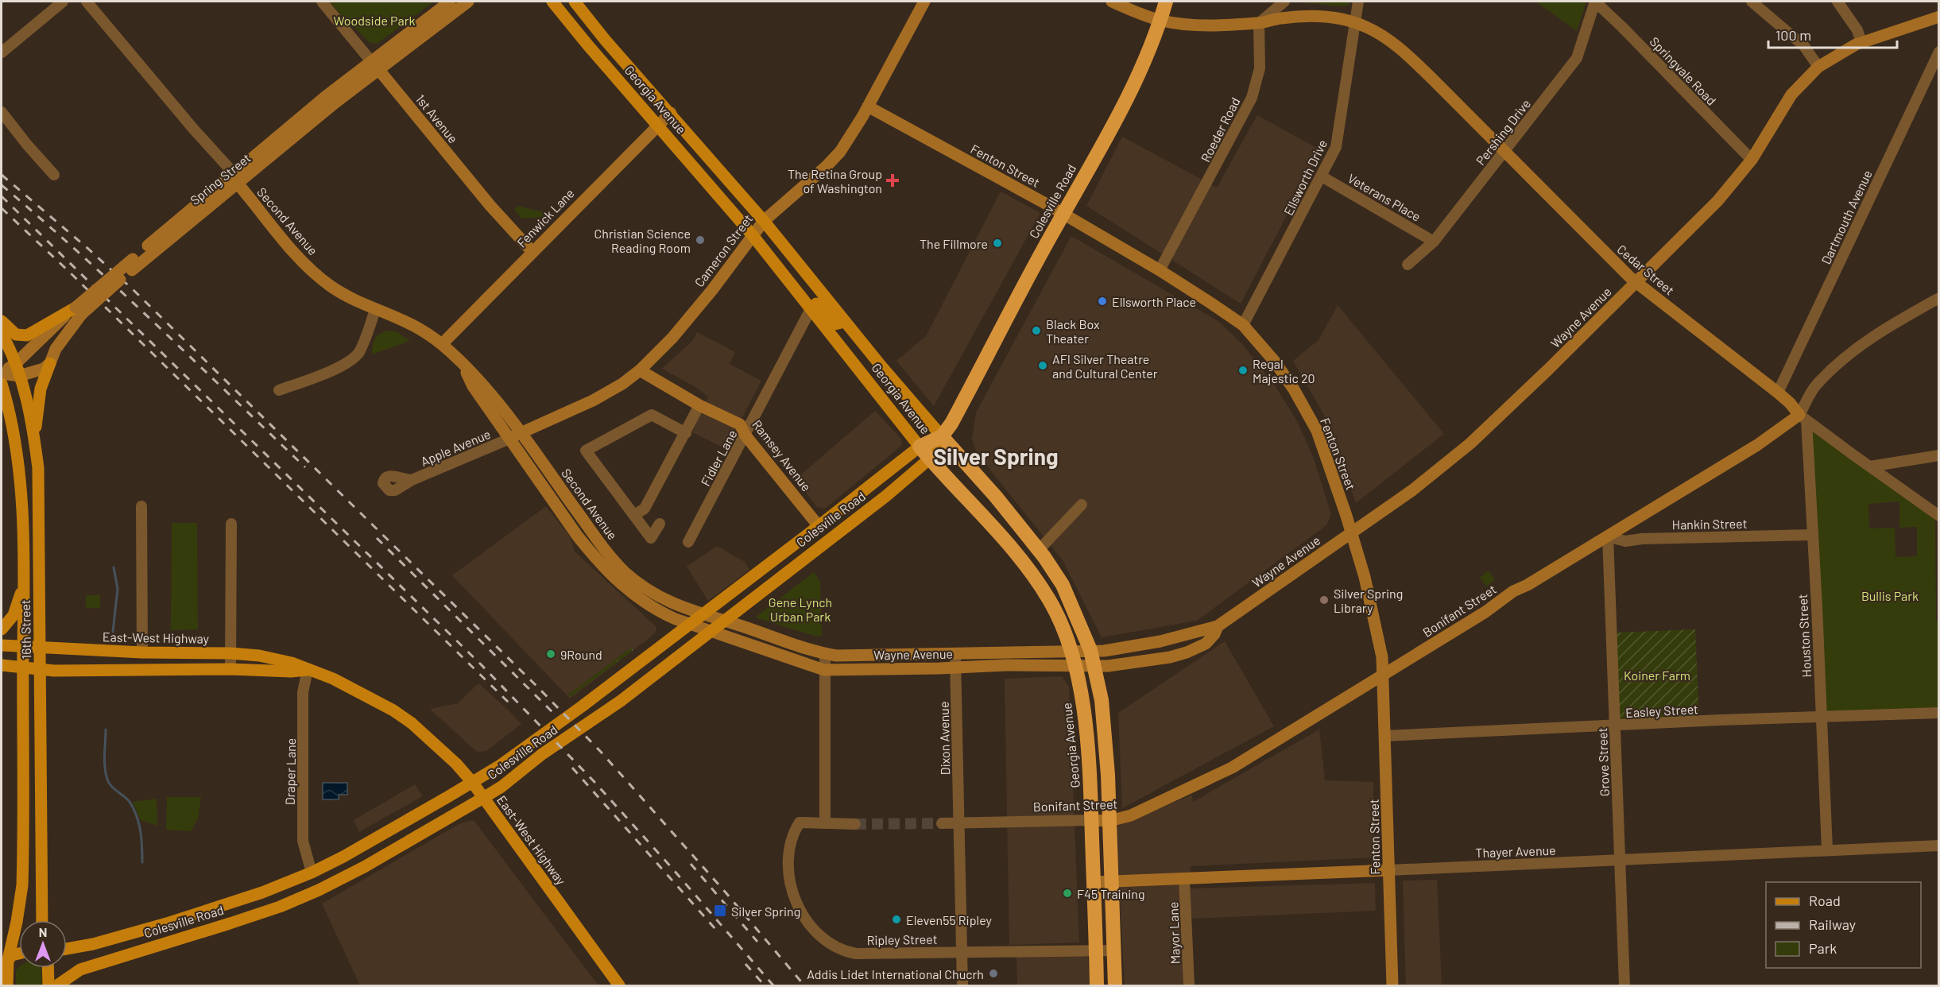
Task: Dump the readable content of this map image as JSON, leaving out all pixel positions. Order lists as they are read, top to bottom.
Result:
{
  "streets": {
    "highway": ["Georgia Avenue", "Colesville Road"],
    "main road": ["16th Street", "East-West Highway"],
    "street": [
      "Springvale Road",
      "1st Avenue",
      "Roeder Road",
      "Pershing Drive",
      "Fenton Street",
      "Ellsworth Drive",
      "Spring Street",
      "Veterans Place",
      "Dartmouth Avenue",
      "Fenwick Lane",
      "Second Avenue",
      "Cameron Street",
      "Cedar Street",
      "Wayne Avenue",
      "Apple Avenue",
      "Ramsey Avenue",
      "Fidler Lane",
      "Hankin Street",
      "Bonifant Street",
      "Houston Street",
      "Easley Street",
      "Dixon Avenue",
      "Grove Street",
      "Draper Lane",
      "Thayer Avenue",
      "Mayor Lane",
      "Ripley Street"
    ]
  },
  "crossings": [
    ["Springvale Road", "Pershing Drive"],
    ["Springvale Road", "Wayne Avenue"],
    ["Georgia Avenue", "Colesville Road"],
    ["Georgia Avenue", "Fenwick Lane"],
    ["Georgia Avenue", "Cameron Street"],
    ["Georgia Avenue", "Wayne Avenue"],
    ["Georgia Avenue", "Fidler Lane"],
    ["Georgia Avenue", "Bonifant Street"],
    ["Georgia Avenue", "Thayer Avenue"],
    ["Georgia Avenue", "Ripley Street"],
    ["1st Avenue", "Spring Street"],
    ["1st Avenue", "Fenwick Lane"],
    ["Roeder Road", "Fenton Street"],
    ["Pershing Drive", "Veterans Place"],
    ["Pershing Drive", "Cedar Street"],
    ["Fenton Street", "Ellsworth Drive"],
    ["Fenton Street", "Colesville Road"],
    ["Fenton Street", "Cameron Street"],
    ["Fenton Street", "Wayne Avenue"],
    ["Fenton Street", "Bonifant Street"],
    ["Fenton Street", "Easley Street"],
    ["Fenton Street", "Thayer Avenue"],
    ["Ellsworth Drive", "Veterans Place"],
    ["Ellsworth Drive", "Cedar Street"],
    ["Spring Street", "Second Avenue"],
    ["Spring Street", "16th Street"],
    ["Colesville Road", "Second Avenue"],
    ["Colesville Road", "Wayne Avenue"],
    ["Colesville Road", "Ramsey Avenue"],
    ["Colesville Road", "East-West Highway"],
    ["Colesville Road", "Draper Lane"],
    ["Dartmouth Avenue", "Cedar Street"],
    ["Fenwick Lane", "Second Avenue"],
    ["Second Avenue", "Cameron Street"],
    ["Second Avenue", "Wayne Avenue"],
    ["Second Avenue", "Apple Avenue"],
    ["Cameron Street", "Apple Avenue"],
    ["Cameron Street", "Ramsey Avenue"],
    ["Cedar Street", "Wayne Avenue"],
    ["Cedar Street", "Bonifant Street"],
    ["Cedar Street", "Houston Street"],
    ["Wayne Avenue", "Dixon Avenue"],
    ["Ramsey Avenue", "Fidler Lane"],
    ["Hankin Street", "Bonifant Street"],
    ["Hankin Street", "Houston Street"],
    ["Hankin Street", "Grove Street"],
    ["Bonifant Street", "Houston Street"],
    ["Bonifant Street", "Dixon Avenue"],
    ["Bonifant Street", "Grove Street"],
    ["16th Street", "East-West Highway"],
    ["Houston Street", "Easley Street"],
    ["Houston Street", "Thayer Avenue"],
    ["East-West Highway", "Draper Lane"],
    ["Easley Street", "Grove Street"],
    ["Dixon Avenue", "Ripley Street"],
    ["Grove Street", "Thayer Avenue"],
    ["Thayer Avenue", "Mayor Lane"]
  ],
  "districts": ["Silver Spring"],
  "parks": [
    "Woodside Park",
    "Bullis Park",
    "Gene Lynch Urban Park",
    "Koiner Farm"
  ],
  "places": {
    "health": ["The Retina Group of Washington"],
    "other": [
      "Christian Science Reading Room",
      "The Fillmore",
      "Ellsworth Place",
      "Black Box Theater",
      "AFI Silver Theatre and Cultural Center",
      "Regal Majestic 20",
      "Silver Spring Library",
      "9Round",
      "F45 Training",
      "Eleven55 Ripley",
      "Addis Lidet International Chucrh"
    ],
    "transit": ["Silver Spring"]
  },
  "legend": ["Road", "Railway", "Park"],
  "scale_bar": "100 m",
  "north": "top"
}
